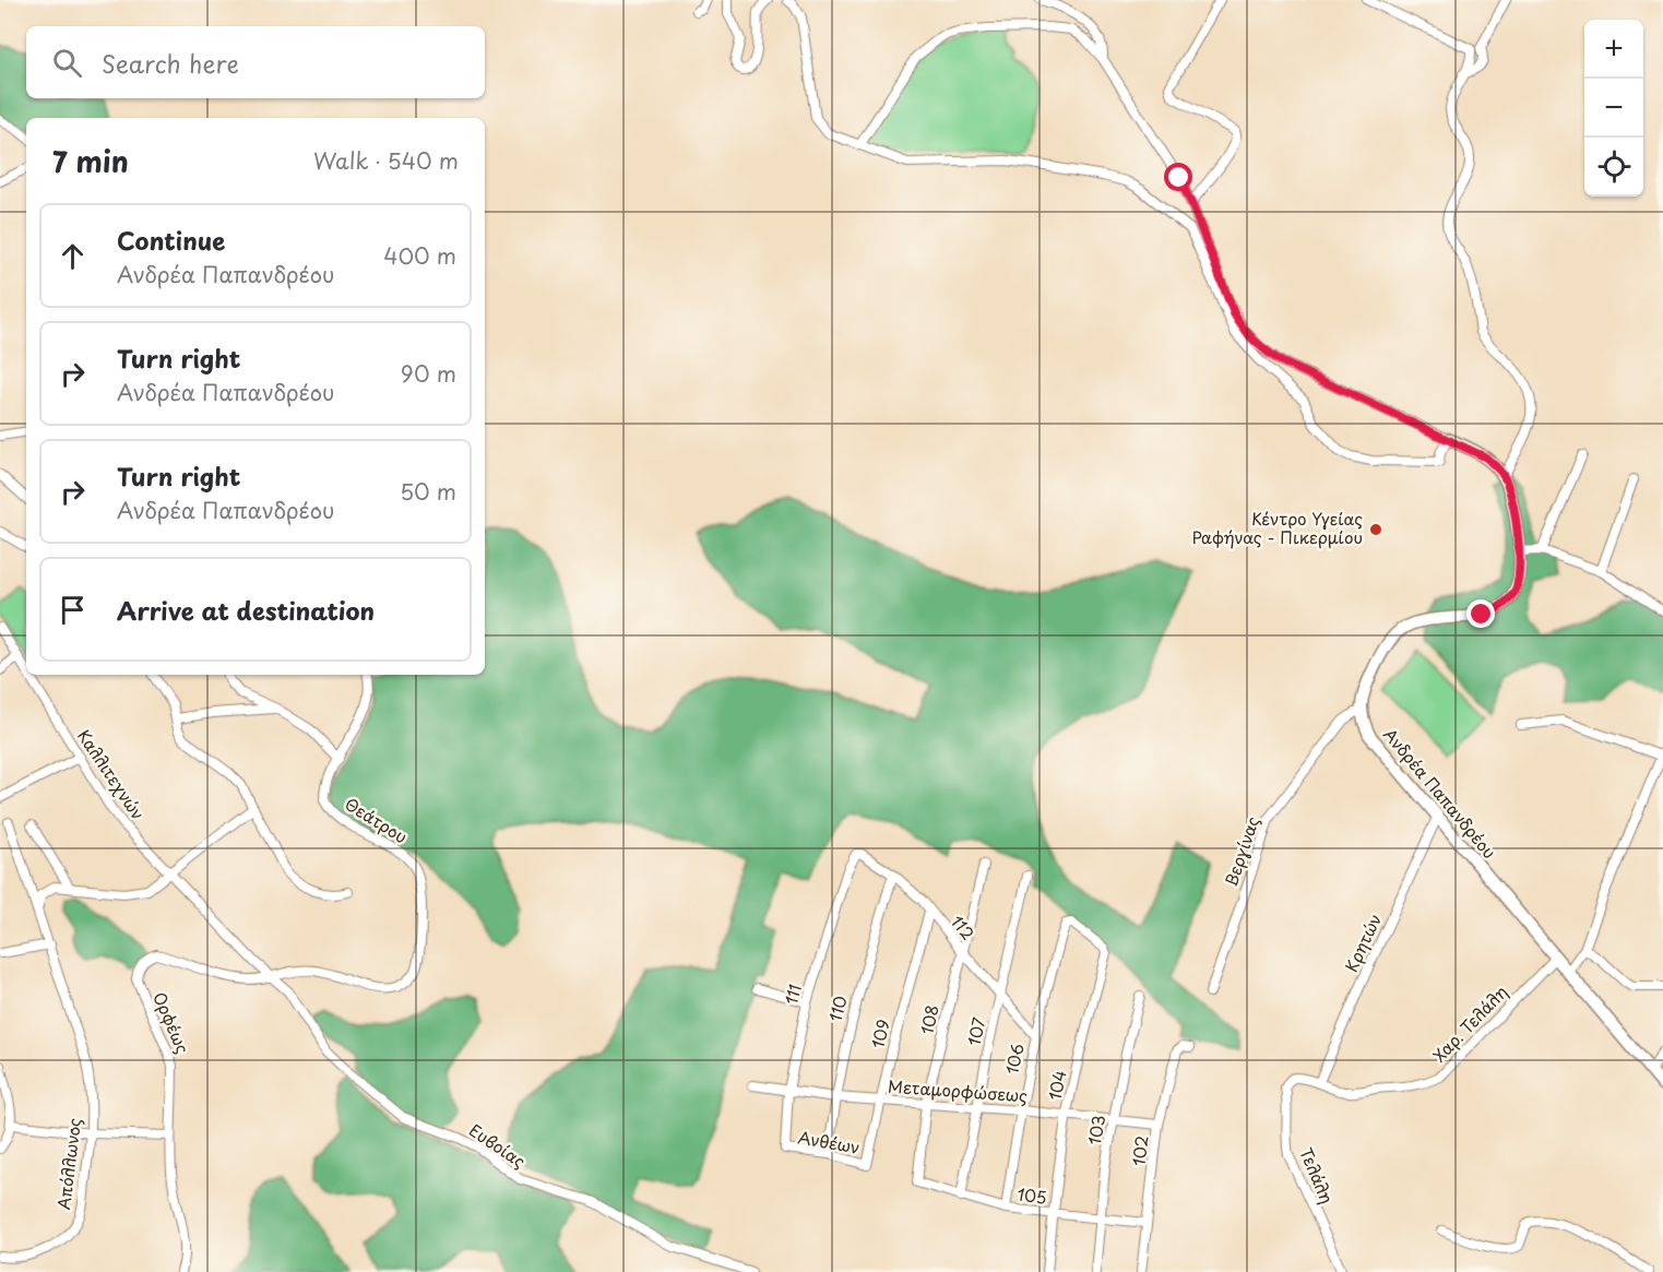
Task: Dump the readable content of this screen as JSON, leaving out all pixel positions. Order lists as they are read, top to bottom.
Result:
{
  "streets": {
    "main road": ["Ανδρέα Παπανδρέου"],
    "street": [
      "Καλλιτεχνών",
      "Θεάτρου",
      "Βεργίνας",
      "112",
      "Κρητών",
      "111",
      "110",
      "108",
      "Ορφέως",
      "Χαρ. Τελάλη",
      "107",
      "109",
      "106",
      "104",
      "Μεταμορφώσεως",
      "103",
      "Ανθέων",
      "Ευβοίας",
      "102",
      "Απόλλωνος",
      "Τελάλη",
      "105"
    ]
  },
  "crossings": [
    ["Καλλιτεχνών", "Θεάτρου"],
    ["Καλλιτεχνών", "Ορφέως"],
    ["Καλλιτεχνών", "Ευβοίας"],
    ["Ανδρέα Παπανδρέου", "Βεργίνας"],
    ["Ανδρέα Παπανδρέου", "Κρητών"],
    ["Ανδρέα Παπανδρέου", "Χαρ. Τελάλη"],
    ["Θεάτρου", "Ορφέως"],
    ["Θεάτρου", "Ευβοίας"],
    ["112", "111"],
    ["112", "110"],
    ["112", "108"],
    ["112", "107"],
    ["112", "109"],
    ["112", "106"],
    ["Κρητών", "Χαρ. Τελάλη"],
    ["111", "Μεταμορφώσεως"],
    ["111", "Ανθέων"],
    ["110", "Μεταμορφώσεως"],
    ["110", "Ανθέων"],
    ["108", "Μεταμορφώσεως"],
    ["108", "105"],
    ["Ορφέως", "Ευβοίας"],
    ["Χαρ. Τελάλη", "Τελάλη"],
    ["107", "Μεταμορφώσεως"],
    ["107", "105"],
    ["109", "Μεταμορφώσεως"],
    ["109", "Ανθέων"],
    ["106", "104"],
    ["106", "Μεταμορφώσεως"],
    ["106", "105"],
    ["104", "Μεταμορφώσεως"],
    ["104", "105"],
    ["Μεταμορφώσεως", "103"],
    ["Μεταμορφώσεως", "102"],
    ["103", "105"],
    ["102", "105"]
  ],
  "places": ["Κέντρο Υγείας Ραφήνας - Πικερμίου"],
  "page": {
    "map_buttons": ["+", "−"],
    "search": "Search here",
    "heading": ["7 min", "Walk · 540 m"],
    "list": [
      ["Continue", "Ανδρέα Παπανδρέου", "400 m"],
      ["Turn right", "Ανδρέα Παπανδρέου", "90 m"],
      ["Turn right", "Ανδρέα Παπανδρέου", "50 m"],
      "Arrive at destination"
    ]
  }
}
